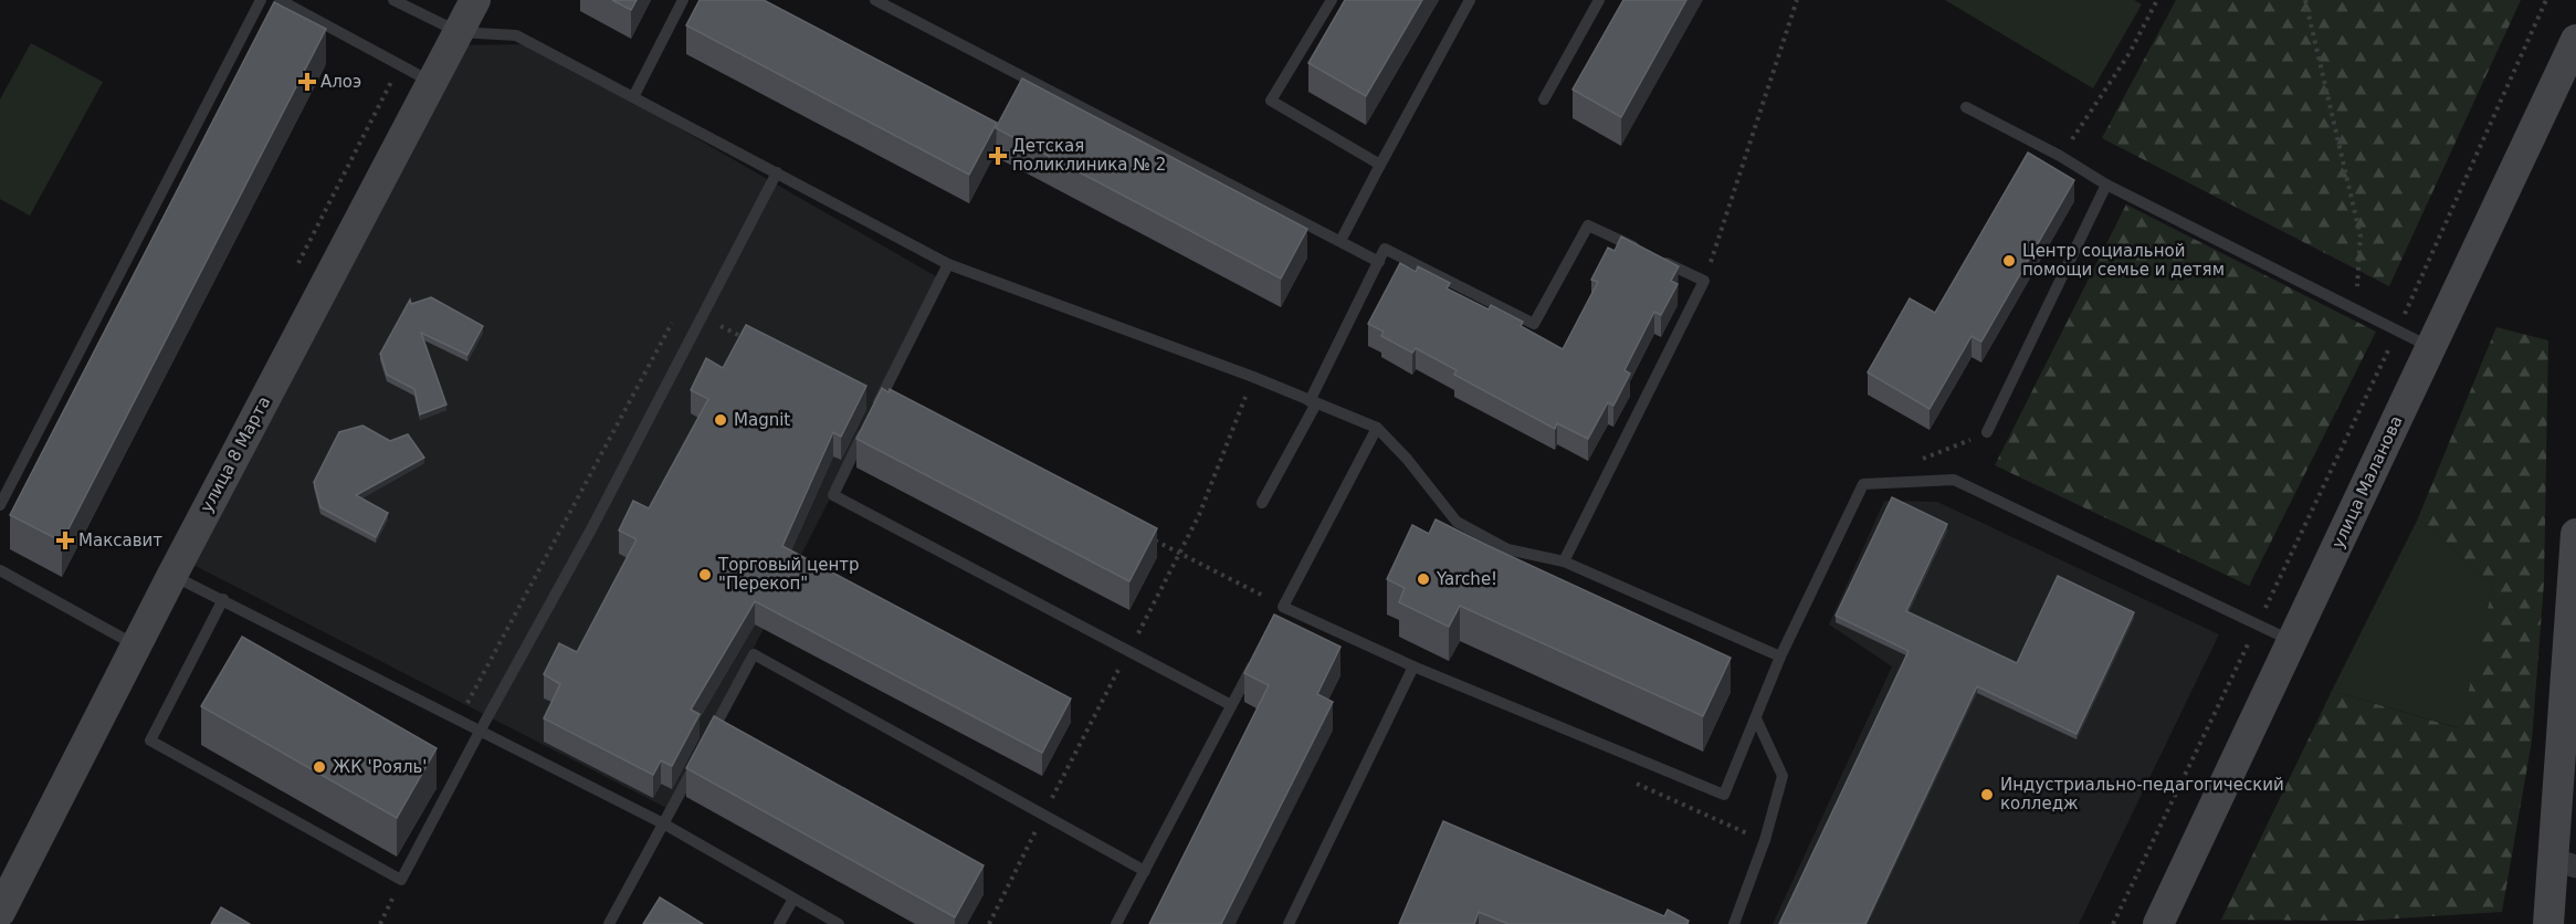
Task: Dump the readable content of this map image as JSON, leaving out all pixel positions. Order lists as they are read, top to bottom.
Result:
{
  "streets": {
    "street": ["улица 8 Марта", "улица Маланова"]
  },
  "places": {
    "health": ["Алоэ", "Детская поликлиника № 2", "Максавит"],
    "other": [
      "Центр социальной помощи семье и детям",
      "Magnit",
      "Торговый центр \"Перекоп\"",
      "Yarche!",
      "ЖК 'Рояль'",
      "Индустриально-педагогический колледж"
    ]
  }
}
